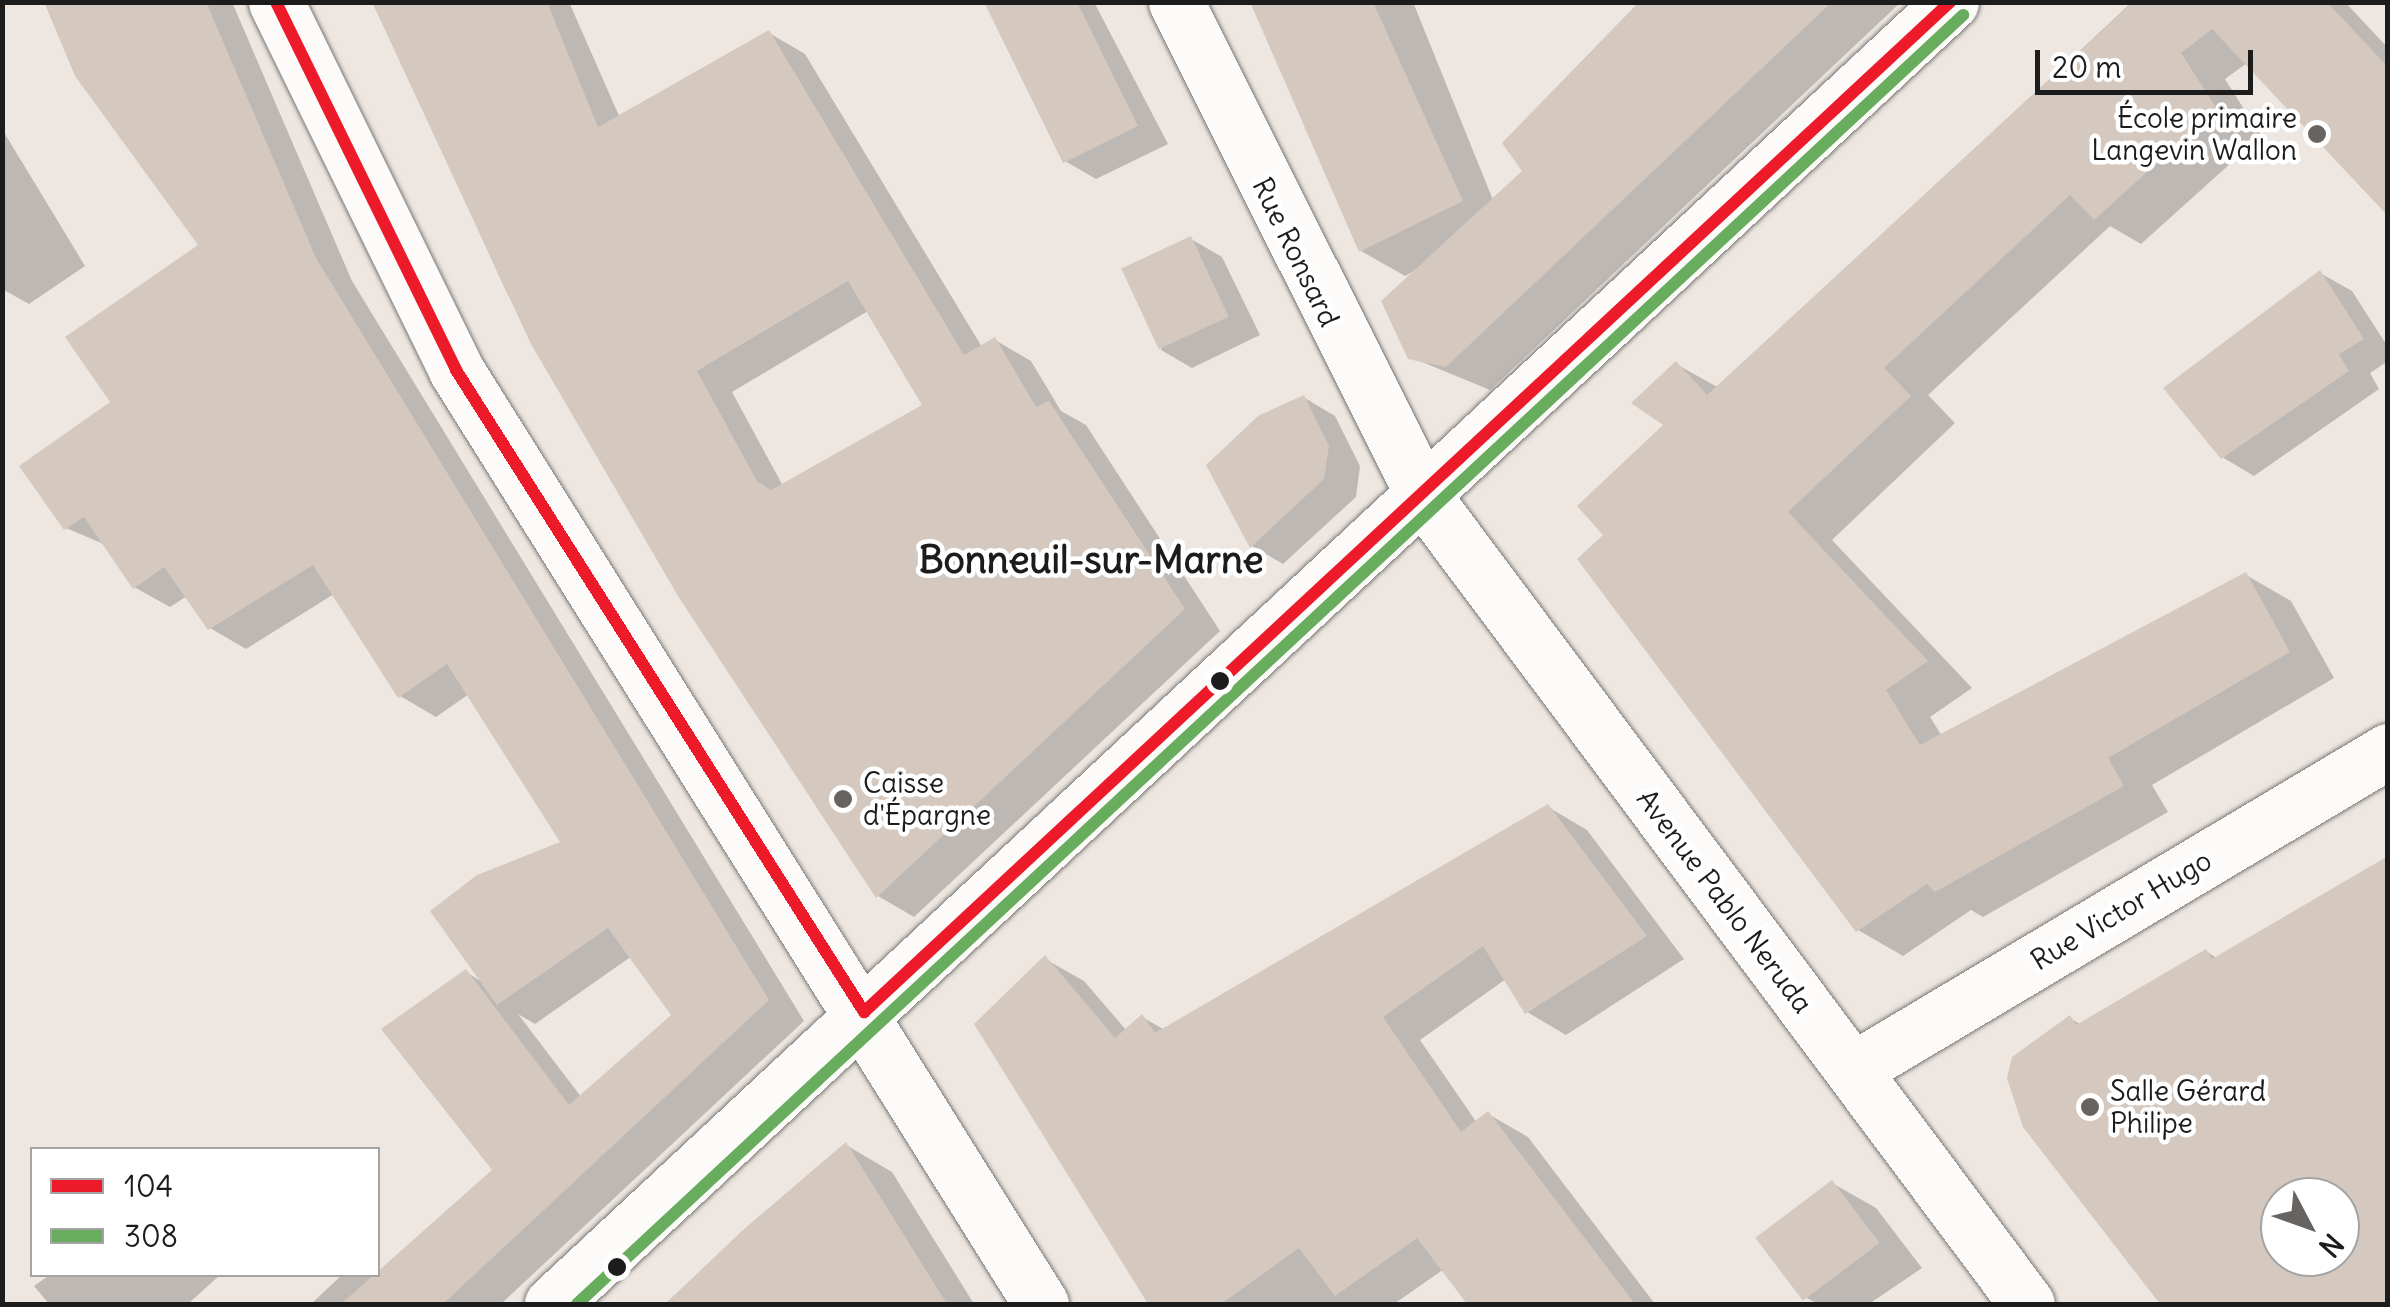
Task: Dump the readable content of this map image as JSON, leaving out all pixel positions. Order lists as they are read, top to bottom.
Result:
{
  "streets": {
    "street": ["Rue Ronsard", "Avenue Pablo Neruda", "Rue Victor Hugo"]
  },
  "crossings": [
    ["Rue Ronsard", "Avenue Pablo Neruda"],
    ["Avenue Pablo Neruda", "Rue Victor Hugo"]
  ],
  "districts": ["Bonneuil-sur-Marne"],
  "places": ["École primaire Langevin Wallon", "Caisse d'Épargne", "Salle Gérard Philipe"],
  "lines": ["transit line 104", "transit line 308"],
  "legend": ["104", "308"],
  "scale_bar": "20 m",
  "north": "bottom right"
}
